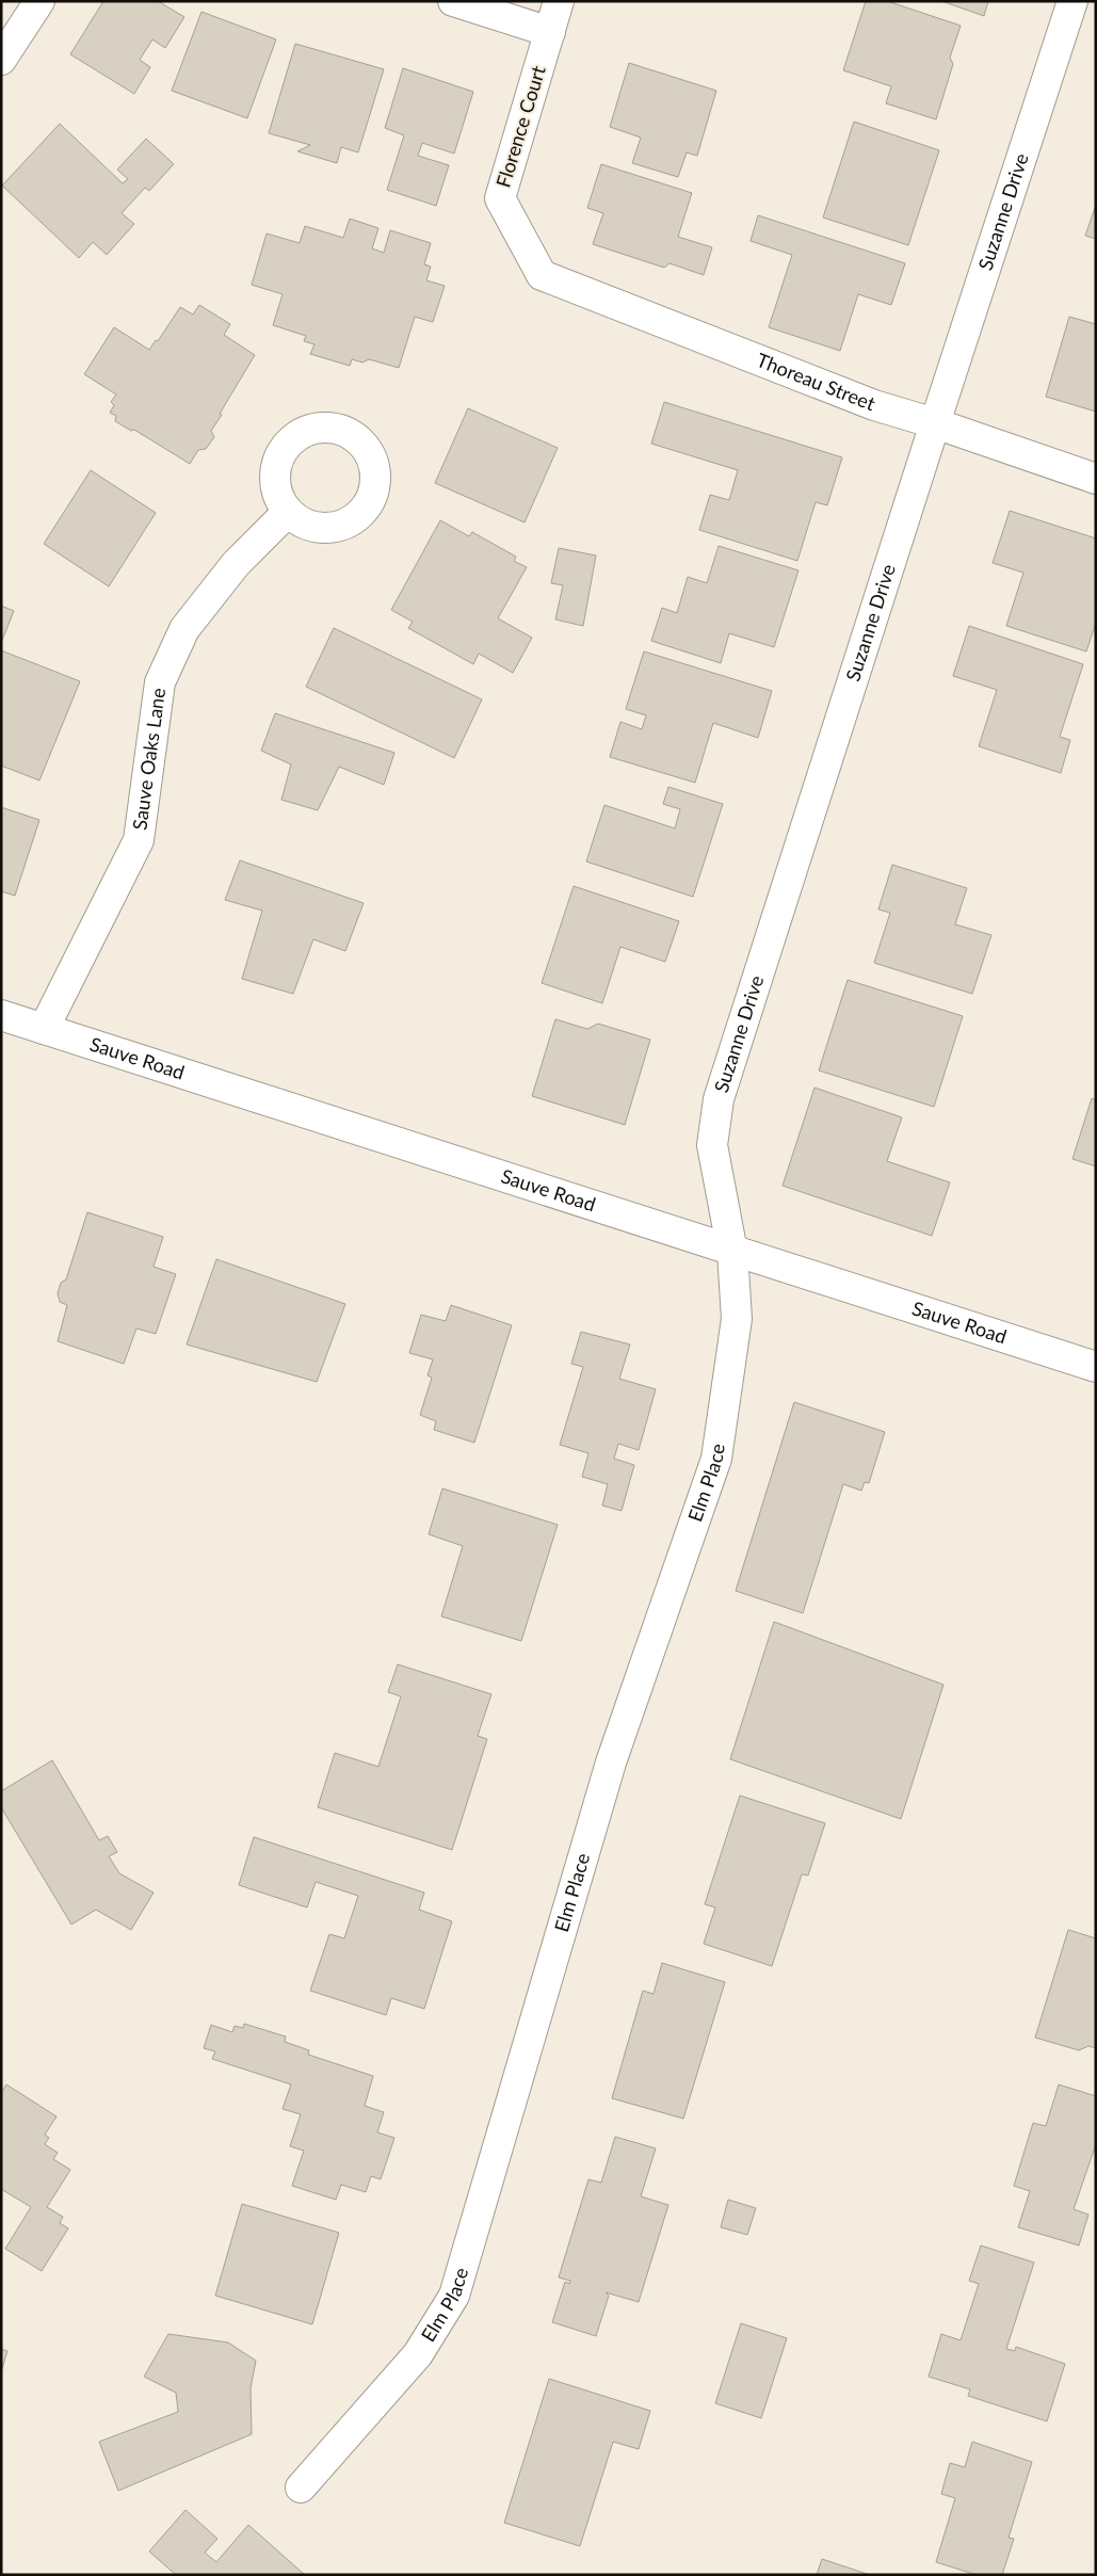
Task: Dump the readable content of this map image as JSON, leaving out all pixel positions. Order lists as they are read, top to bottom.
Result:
{
  "streets": {
    "street": [
      "Florence Court",
      "Suzanne Drive",
      "Thoreau Street",
      "Sauve Oaks Lane",
      "Sauve Road",
      "Elm Place"
    ]
  },
  "crossings": [
    ["Florence Court", "Thoreau Street"],
    ["Suzanne Drive", "Thoreau Street"],
    ["Suzanne Drive", "Sauve Road"],
    ["Suzanne Drive", "Elm Place"],
    ["Sauve Oaks Lane", "Sauve Road"],
    ["Sauve Road", "Elm Place"]
  ]
}
